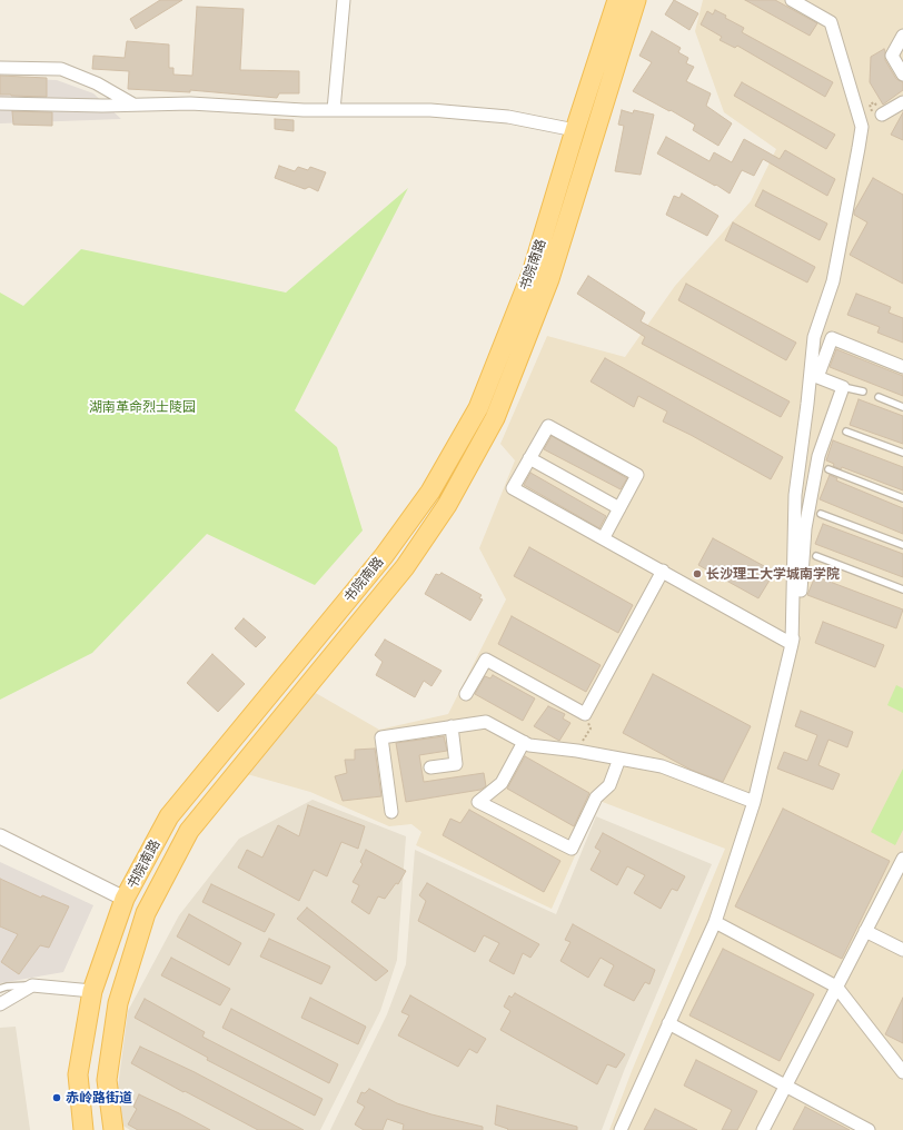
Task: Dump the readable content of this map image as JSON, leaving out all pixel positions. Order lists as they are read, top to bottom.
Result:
{
  "streets": {
    "main road": ["书院南路"]
  },
  "parks": ["湖南革命烈士陵园"],
  "places": ["长沙理工大学城南学院", "赤岭路街道"]
}
